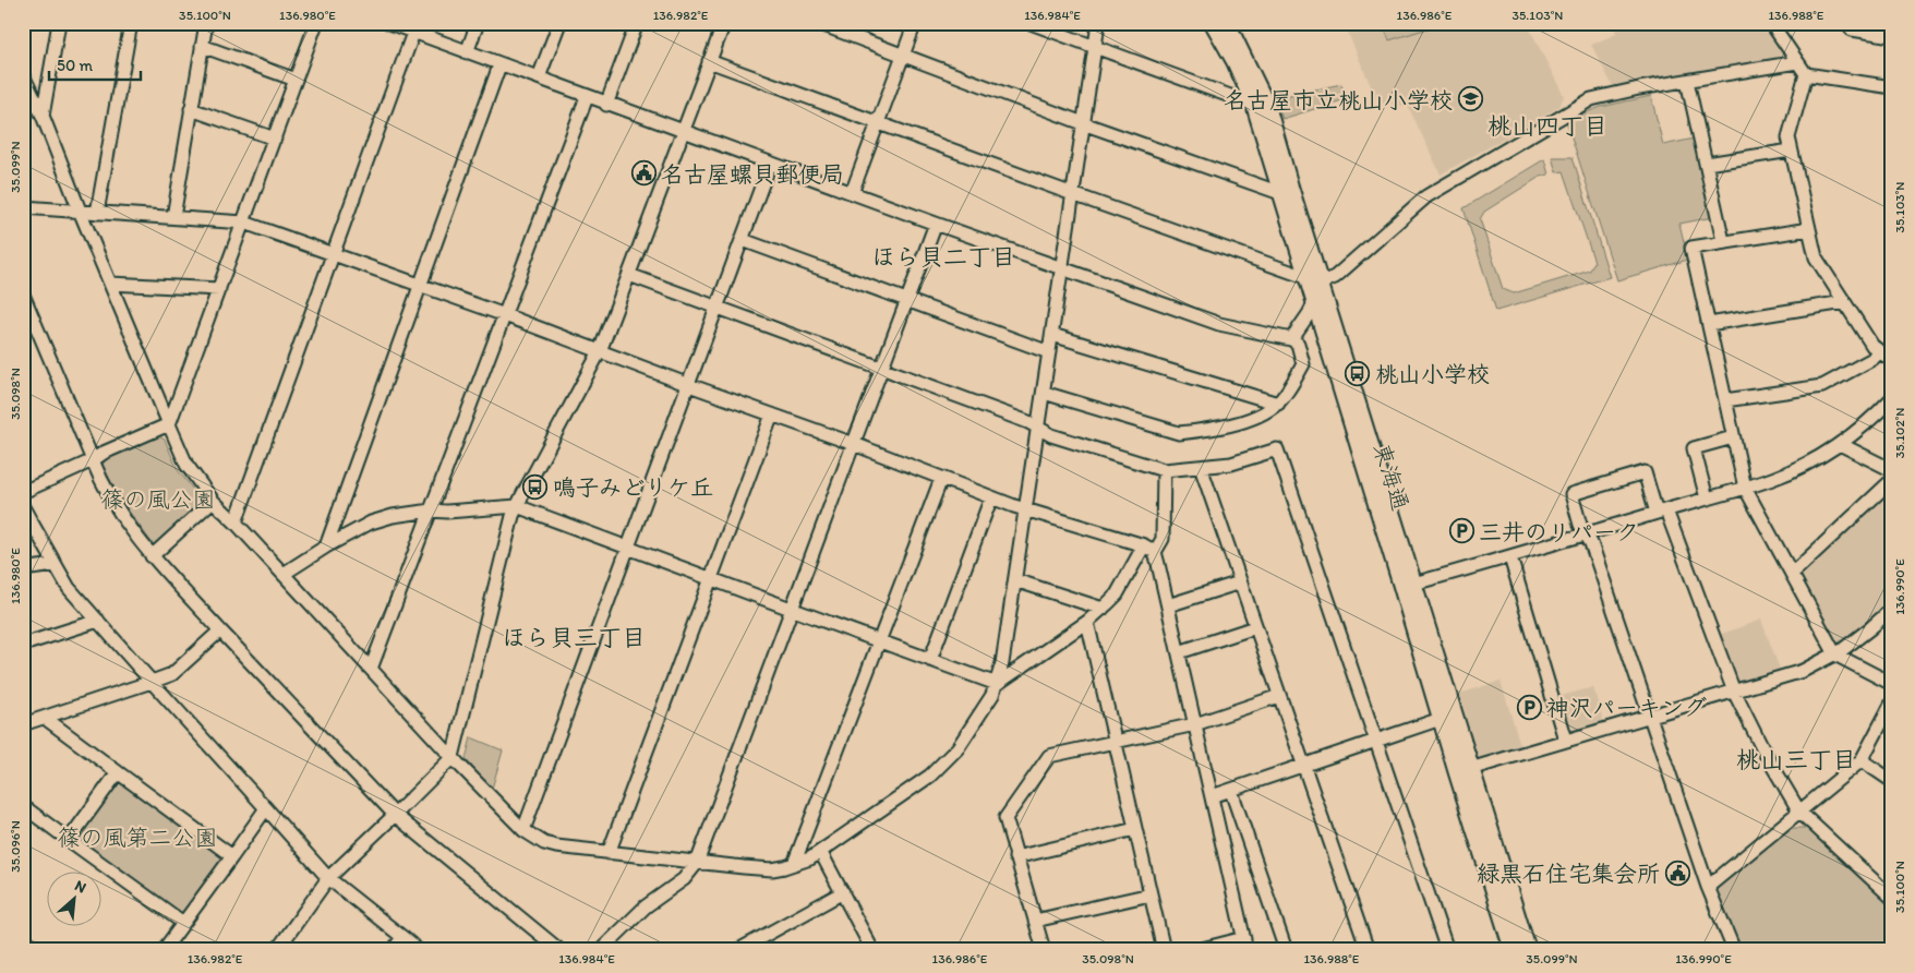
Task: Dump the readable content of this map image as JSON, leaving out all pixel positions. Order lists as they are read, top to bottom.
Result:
{
  "streets": {
    "main road": ["東海通"]
  },
  "districts": [
    "桃山四丁目",
    "ほら貝二丁目",
    "ほら貝三丁目",
    "桃山三丁目"
  ],
  "parks": ["篠の風公園", "篠の風第二公園"],
  "places": {
    "school or university": ["名古屋市立桃山小学校"],
    "public building": ["名古屋螺貝郵便局", "緑黒石住宅集会所"],
    "bus stop": ["桃山小学校", "鳴子みどりケ丘"],
    "parking": ["三井のリパーク", "神沢パーキング"]
  },
  "scale_bar": "50 m",
  "north": "top right",
  "coordinates": [
    "35.100°N",
    "136.980°E",
    "136.982°E",
    "136.984°E",
    "136.986°E",
    "35.103°N",
    "136.988°E",
    "35.099°N",
    "35.098°N",
    "35.102°N",
    "136.990°E",
    "35.096°N"
  ]
}
